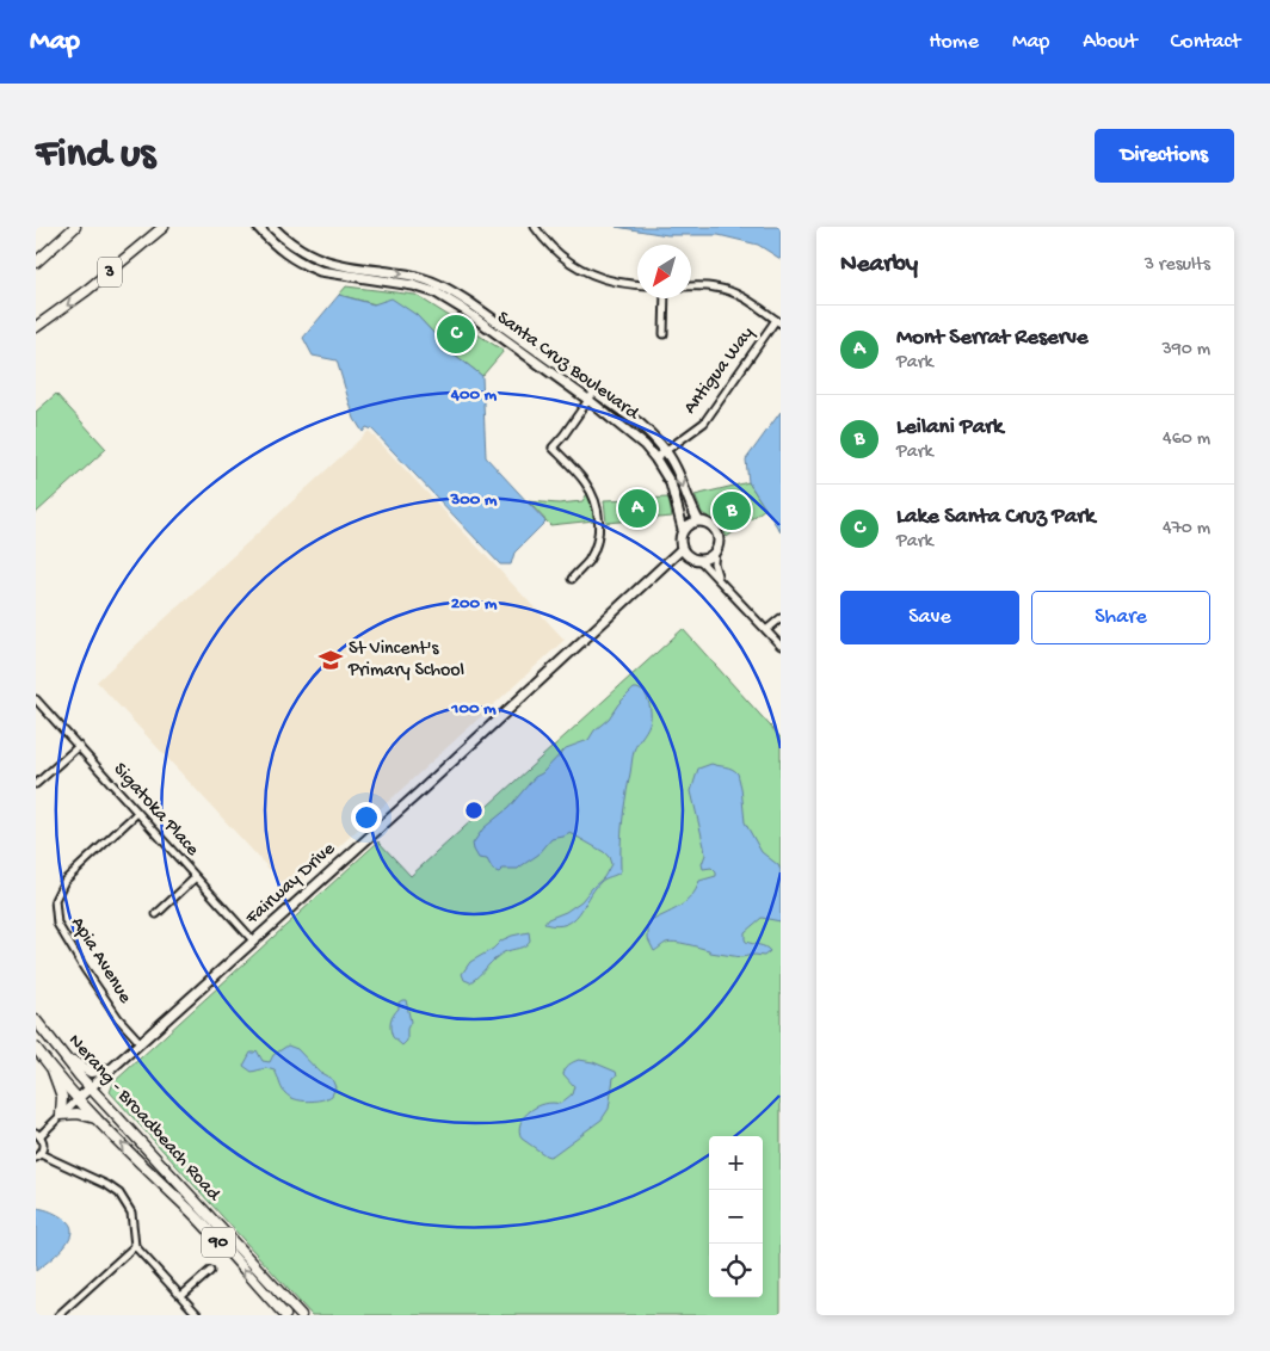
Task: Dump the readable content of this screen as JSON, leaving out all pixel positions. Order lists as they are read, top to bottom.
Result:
{
  "streets": {
    "main road": ["3", "Nerang - Broadbeach Road", "90"],
    "street": [
      "Santa Cruz Boulevard",
      "Antigua Way",
      "Sigatoka Place",
      "Fairway Drive",
      "Apia Avenue"
    ]
  },
  "crossings": [
    ["Santa Cruz Boulevard", "Antigua Way"],
    ["Santa Cruz Boulevard", "Fairway Drive"],
    ["Sigatoka Place", "Fairway Drive"],
    ["Sigatoka Place", "Apia Avenue"],
    ["Fairway Drive", "Apia Avenue"],
    ["Fairway Drive", "Nerang - Broadbeach Road"]
  ],
  "places": {
    "school or university": ["St Vincent's Primary School"]
  },
  "north": "bottom left",
  "page": {
    "header": "Map",
    "nav": [
      "Home",
      "Map",
      "About",
      "Contact"
    ],
    "buttons": [
      "Directions",
      ["Save", "Share"]
    ],
    "title": "Find us",
    "heading": ["Nearby", "3 results"],
    "list": [
      {
        "mark": "A",
        "name": "Mont Serrat Reserve",
        "note": "Park",
        "value": "390 m"
      },
      {
        "mark": "B",
        "name": "Leilani Park",
        "note": "Park",
        "value": "460 m"
      },
      {
        "mark": "C",
        "name": "Lake Santa Cruz Park",
        "note": "Park",
        "value": "470 m"
      }
    ],
    "pins": ["C", "A", "B"],
    "map_buttons": ["+", "−"]
  },
  "rings": [
    "400 m",
    "300 m",
    "200 m",
    "100 m"
  ]
}
